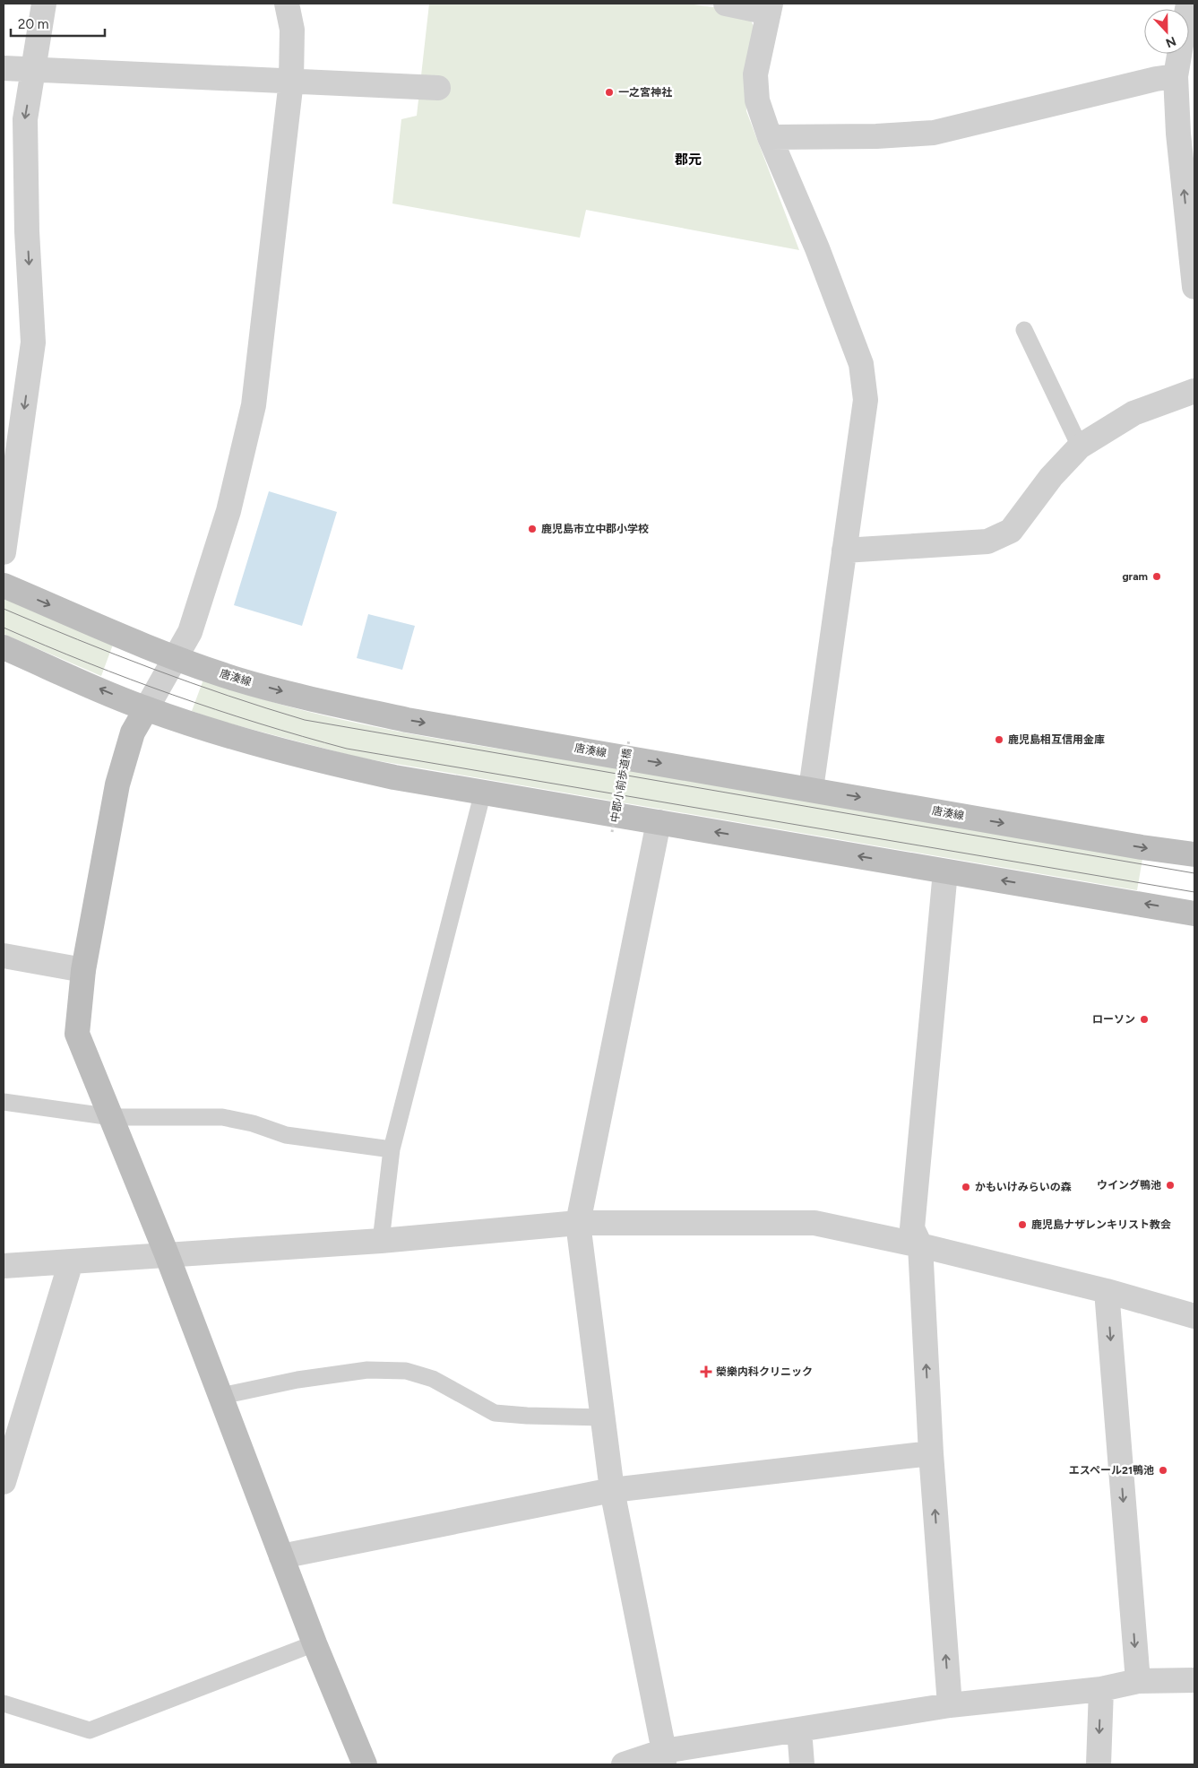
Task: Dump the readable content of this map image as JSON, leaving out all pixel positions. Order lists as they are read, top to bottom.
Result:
{
  "streets": {
    "street": ["唐湊線"],
    "path": ["中郡小前歩道橋"]
  },
  "districts": ["郡元"],
  "places": {
    "other": [
      "一之宮神社",
      "鹿児島市立中郡小学校",
      "gram",
      "鹿児島相互信用金庫",
      "ローソン",
      "ウイング鴨池",
      "かもいけみらいの森",
      "鹿児島ナザレンキリスト教会",
      "エスペール21鴨池"
    ],
    "health": ["榮樂内科クリニック"]
  },
  "scale_bar": "20 m",
  "north": "bottom"
}
